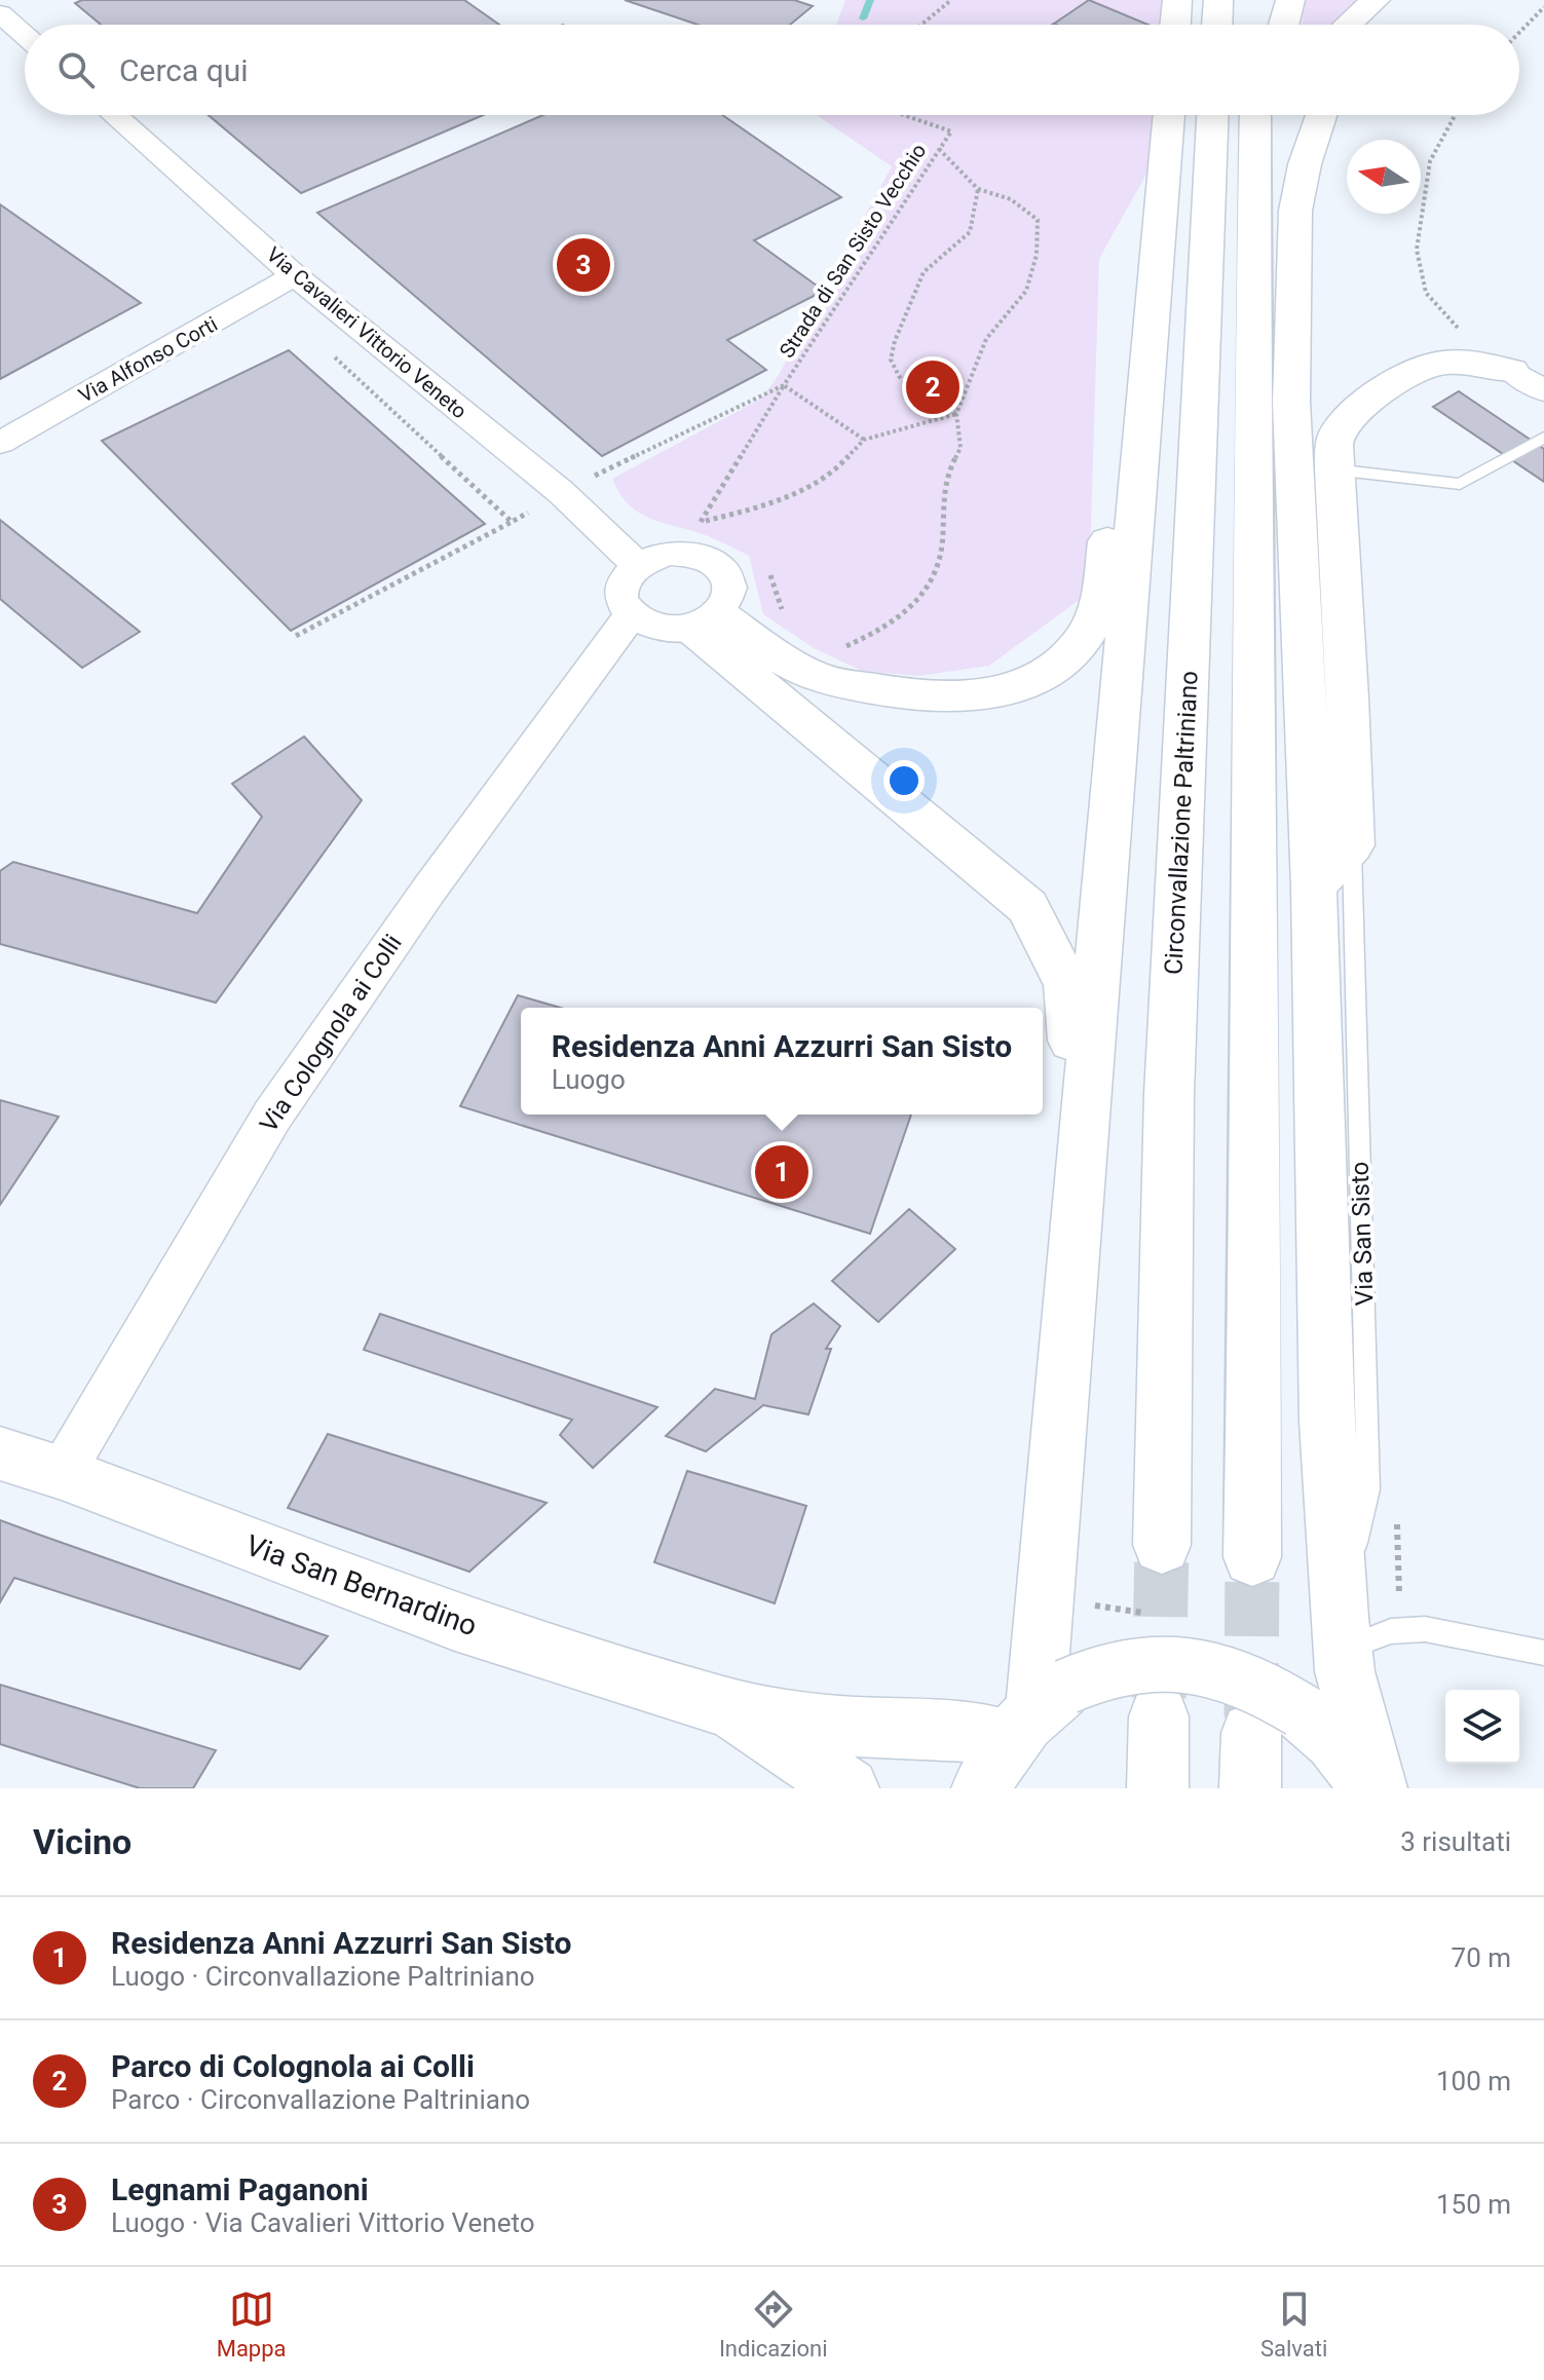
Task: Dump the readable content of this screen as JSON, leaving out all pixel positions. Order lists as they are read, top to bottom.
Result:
{
  "streets": {
    "main road": ["Circonvallazione Paltriniano", "Via San Bernardino"],
    "street": ["Via Cavalieri Vittorio Veneto", "Via Alfonso Corti", "Via Colognola ai Colli"],
    "lane": ["Via San Sisto"],
    "path": ["Strada di San Sisto Vecchio"]
  },
  "crossings": [
    ["Via Cavalieri Vittorio Veneto", "Via Alfonso Corti"],
    ["Via Cavalieri Vittorio Veneto", "Via Colognola ai Colli"],
    ["Via Colognola ai Colli", "Via San Bernardino"]
  ],
  "north": "left",
  "page": {
    "search": "Cerca qui",
    "pins": ["3", "2", "1"],
    "popup": ["Residenza Anni Azzurri San Sisto", "Luogo"],
    "heading": ["Vicino", "3 risultati"],
    "list": [
      {
        "mark": "1",
        "name": "Residenza Anni Azzurri San Sisto",
        "note": "Luogo · Circonvallazione Paltriniano",
        "value": "70 m"
      },
      {
        "mark": "2",
        "name": "Parco di Colognola ai Colli",
        "note": "Parco · Circonvallazione Paltriniano",
        "value": "100 m"
      },
      {
        "mark": "3",
        "name": "Legnami Paganoni",
        "note": "Luogo · Via Cavalieri Vittorio Veneto",
        "value": "150 m"
      }
    ],
    "nav": ["Mappa", "Indicazioni", "Salvati"]
  }
}
